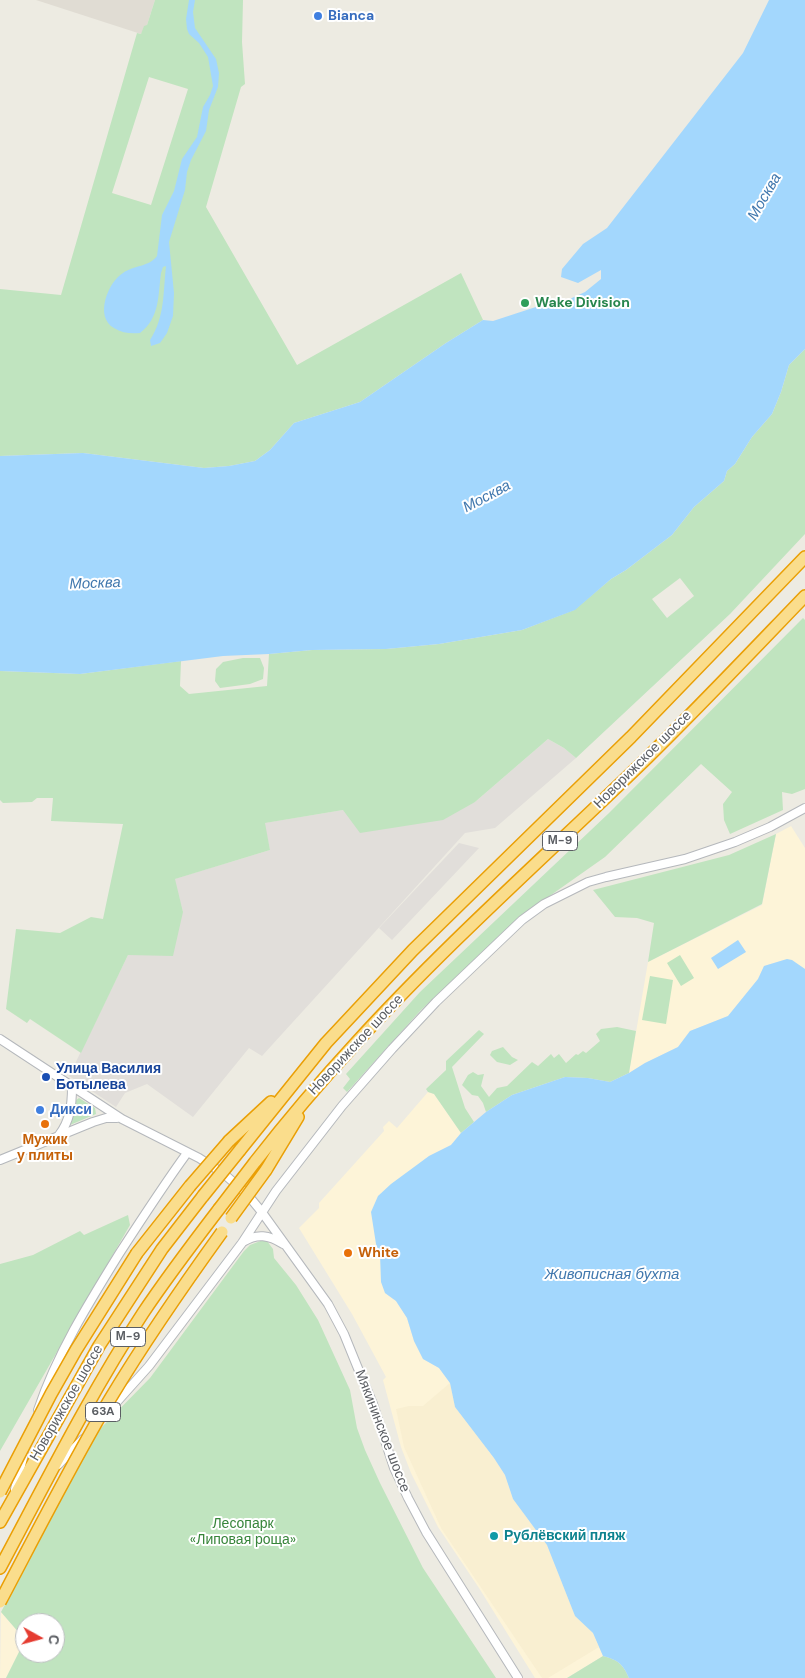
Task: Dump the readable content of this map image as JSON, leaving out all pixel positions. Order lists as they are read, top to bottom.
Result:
{
  "streets": {
    "highway": ["Новорижское шоссе", "М-9", "63A"],
    "street": ["Мякининское шоссе"]
  },
  "crossings": [
    ["Новорижское шоссе", "63A"]
  ],
  "water": ["Москва", "Живописная бухта"],
  "parks": ["Лесопарк «Липовая роща»"],
  "places": [
    "Bianca",
    "Wake Division",
    "Улица Василия Ботылева",
    "Дикси",
    "Мужик у плиты",
    "White",
    "Рублёвский пляж"
  ],
  "north": "right"
}
